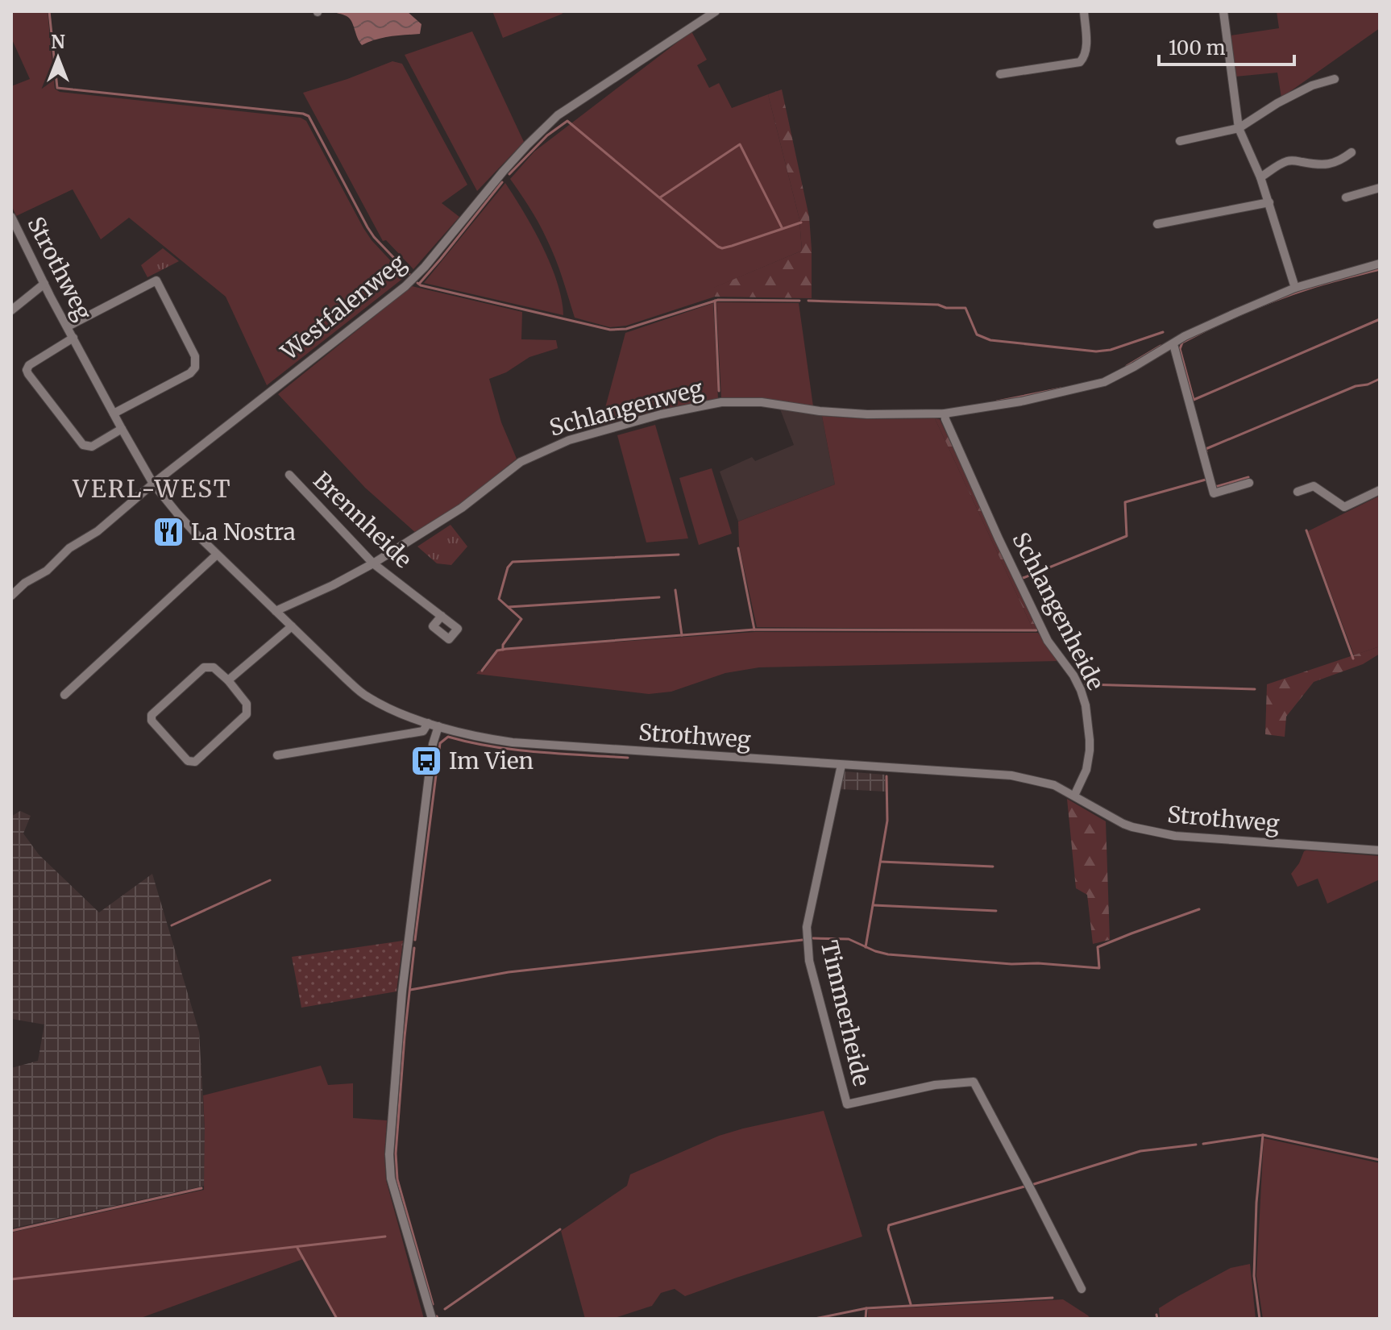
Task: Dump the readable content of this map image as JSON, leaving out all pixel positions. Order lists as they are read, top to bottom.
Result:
{
  "streets": {
    "street": [
      "Strothweg",
      "Westfalenweg",
      "Schlangenweg",
      "Brennheide",
      "Schlangenheide",
      "Timmerheide"
    ]
  },
  "crossings": [
    ["Strothweg", "Westfalenweg"],
    ["Strothweg", "Schlangenweg"],
    ["Strothweg", "Schlangenheide"],
    ["Strothweg", "Timmerheide"],
    ["Schlangenweg", "Brennheide"],
    ["Schlangenweg", "Schlangenheide"]
  ],
  "districts": ["VERL-WEST"],
  "places": {
    "restaurant": ["La Nostra"],
    "bus stop": ["Im Vien"]
  },
  "scale_bar": "100 m",
  "north": "top"
}
